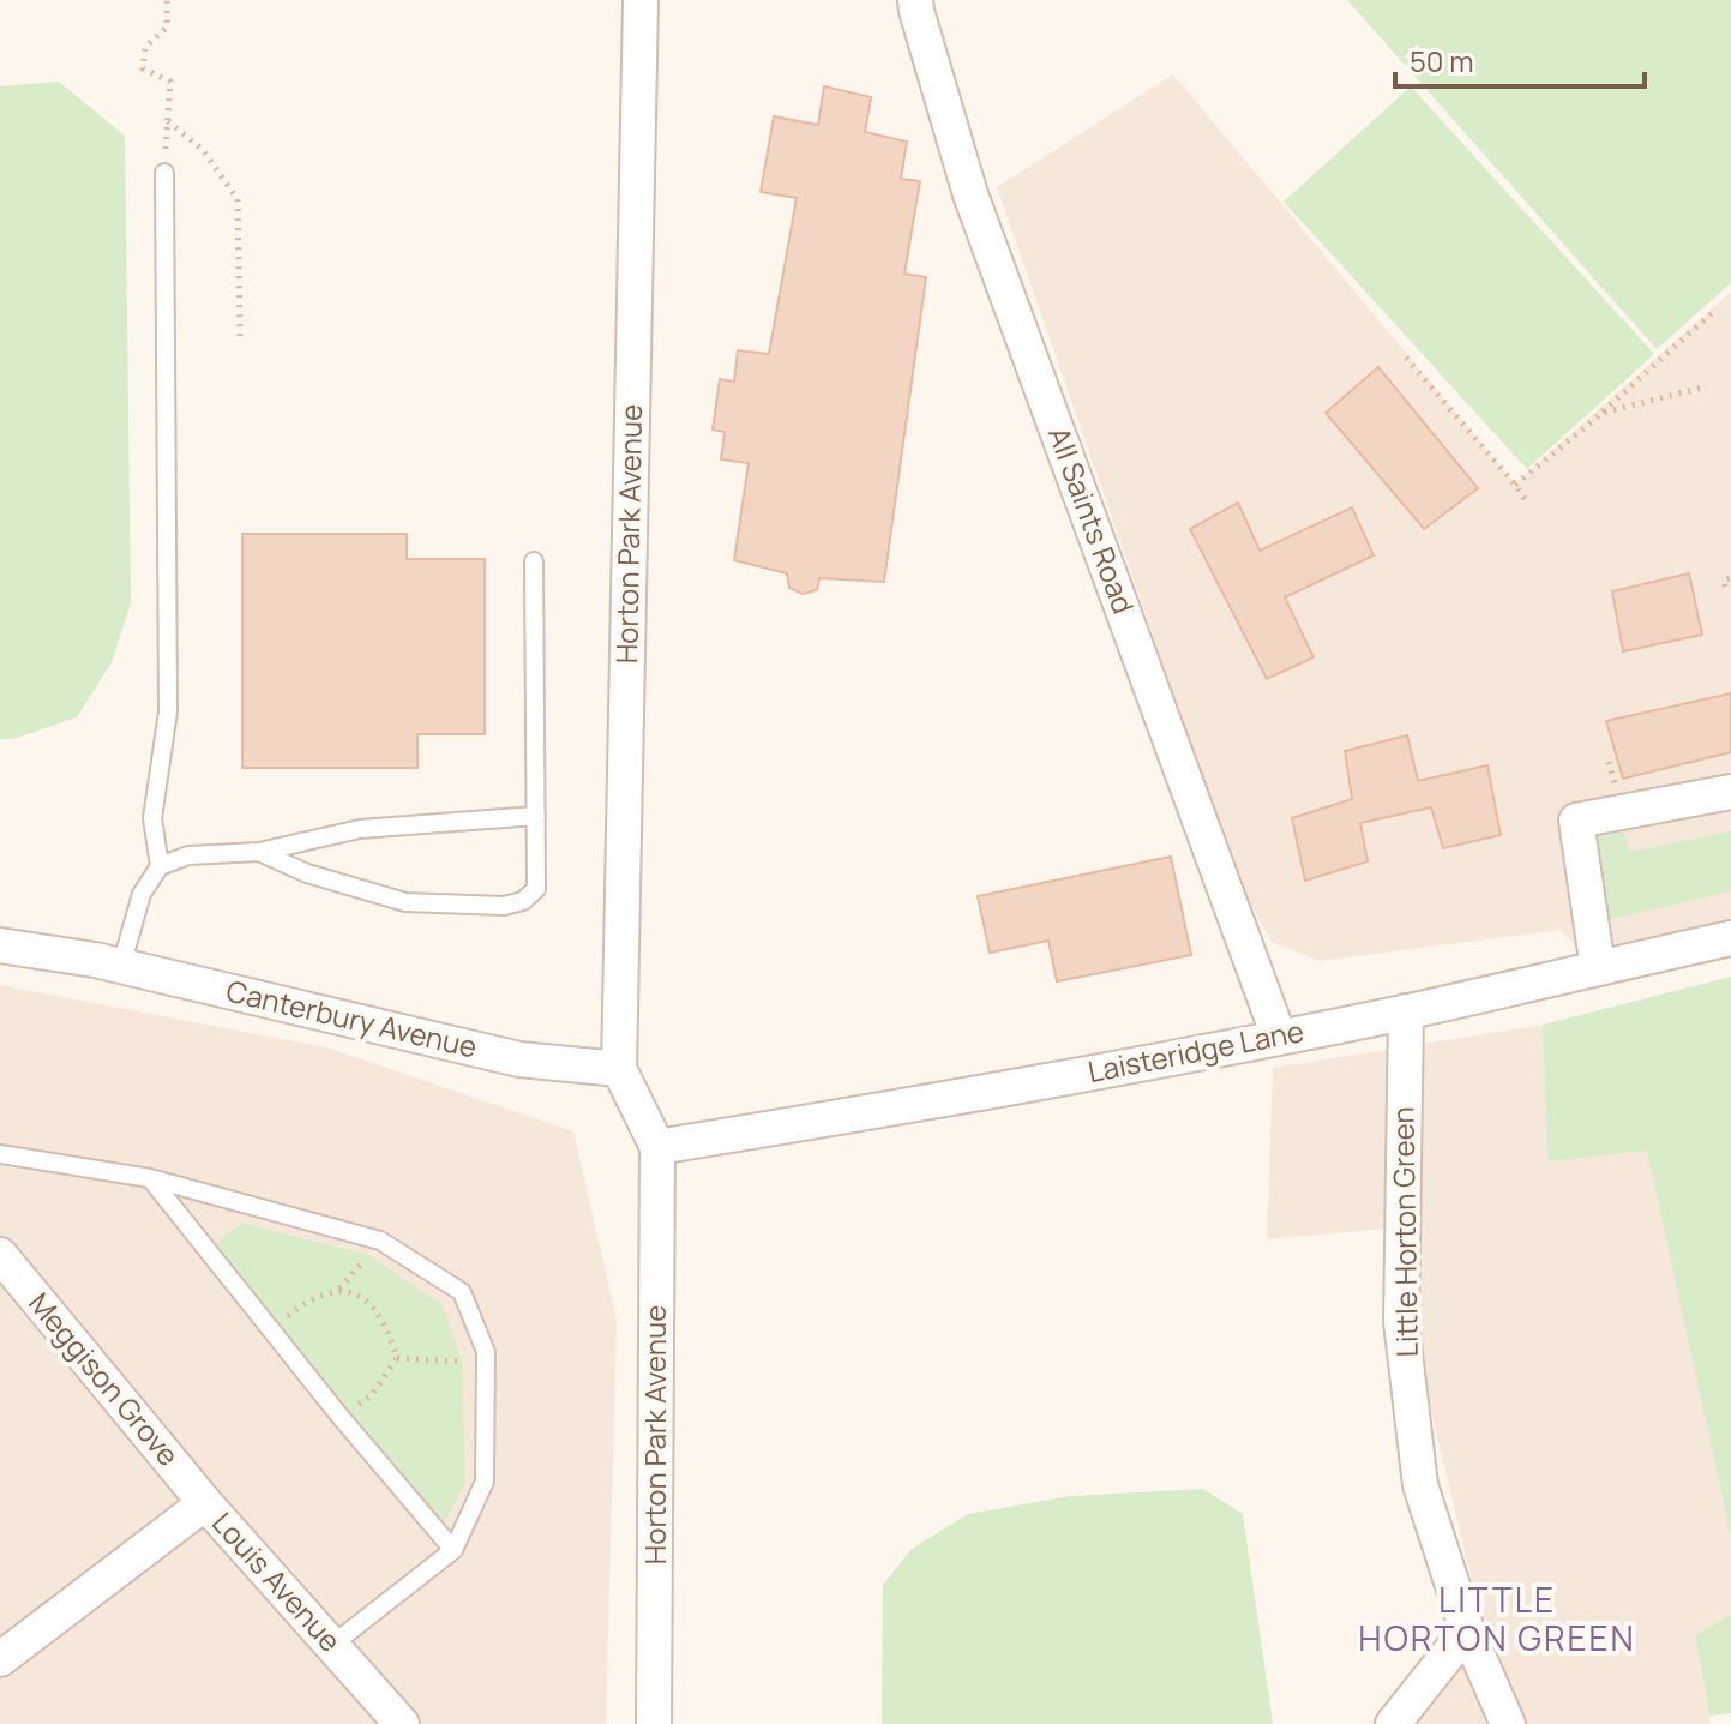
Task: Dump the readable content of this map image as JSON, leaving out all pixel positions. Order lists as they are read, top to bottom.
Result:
{
  "streets": {
    "street": [
      "All Saints Road",
      "Horton Park Avenue",
      "Canterbury Avenue",
      "Laisteridge Lane",
      "Little Horton Green",
      "Meggison Grove",
      "Louis Avenue"
    ]
  },
  "crossings": [
    ["All Saints Road", "Laisteridge Lane"],
    ["Horton Park Avenue", "Canterbury Avenue"],
    ["Horton Park Avenue", "Laisteridge Lane"],
    ["Laisteridge Lane", "Little Horton Green"],
    ["Meggison Grove", "Louis Avenue"]
  ],
  "districts": ["LITTLE HORTON GREEN"],
  "scale_bar": "50 m"
}
